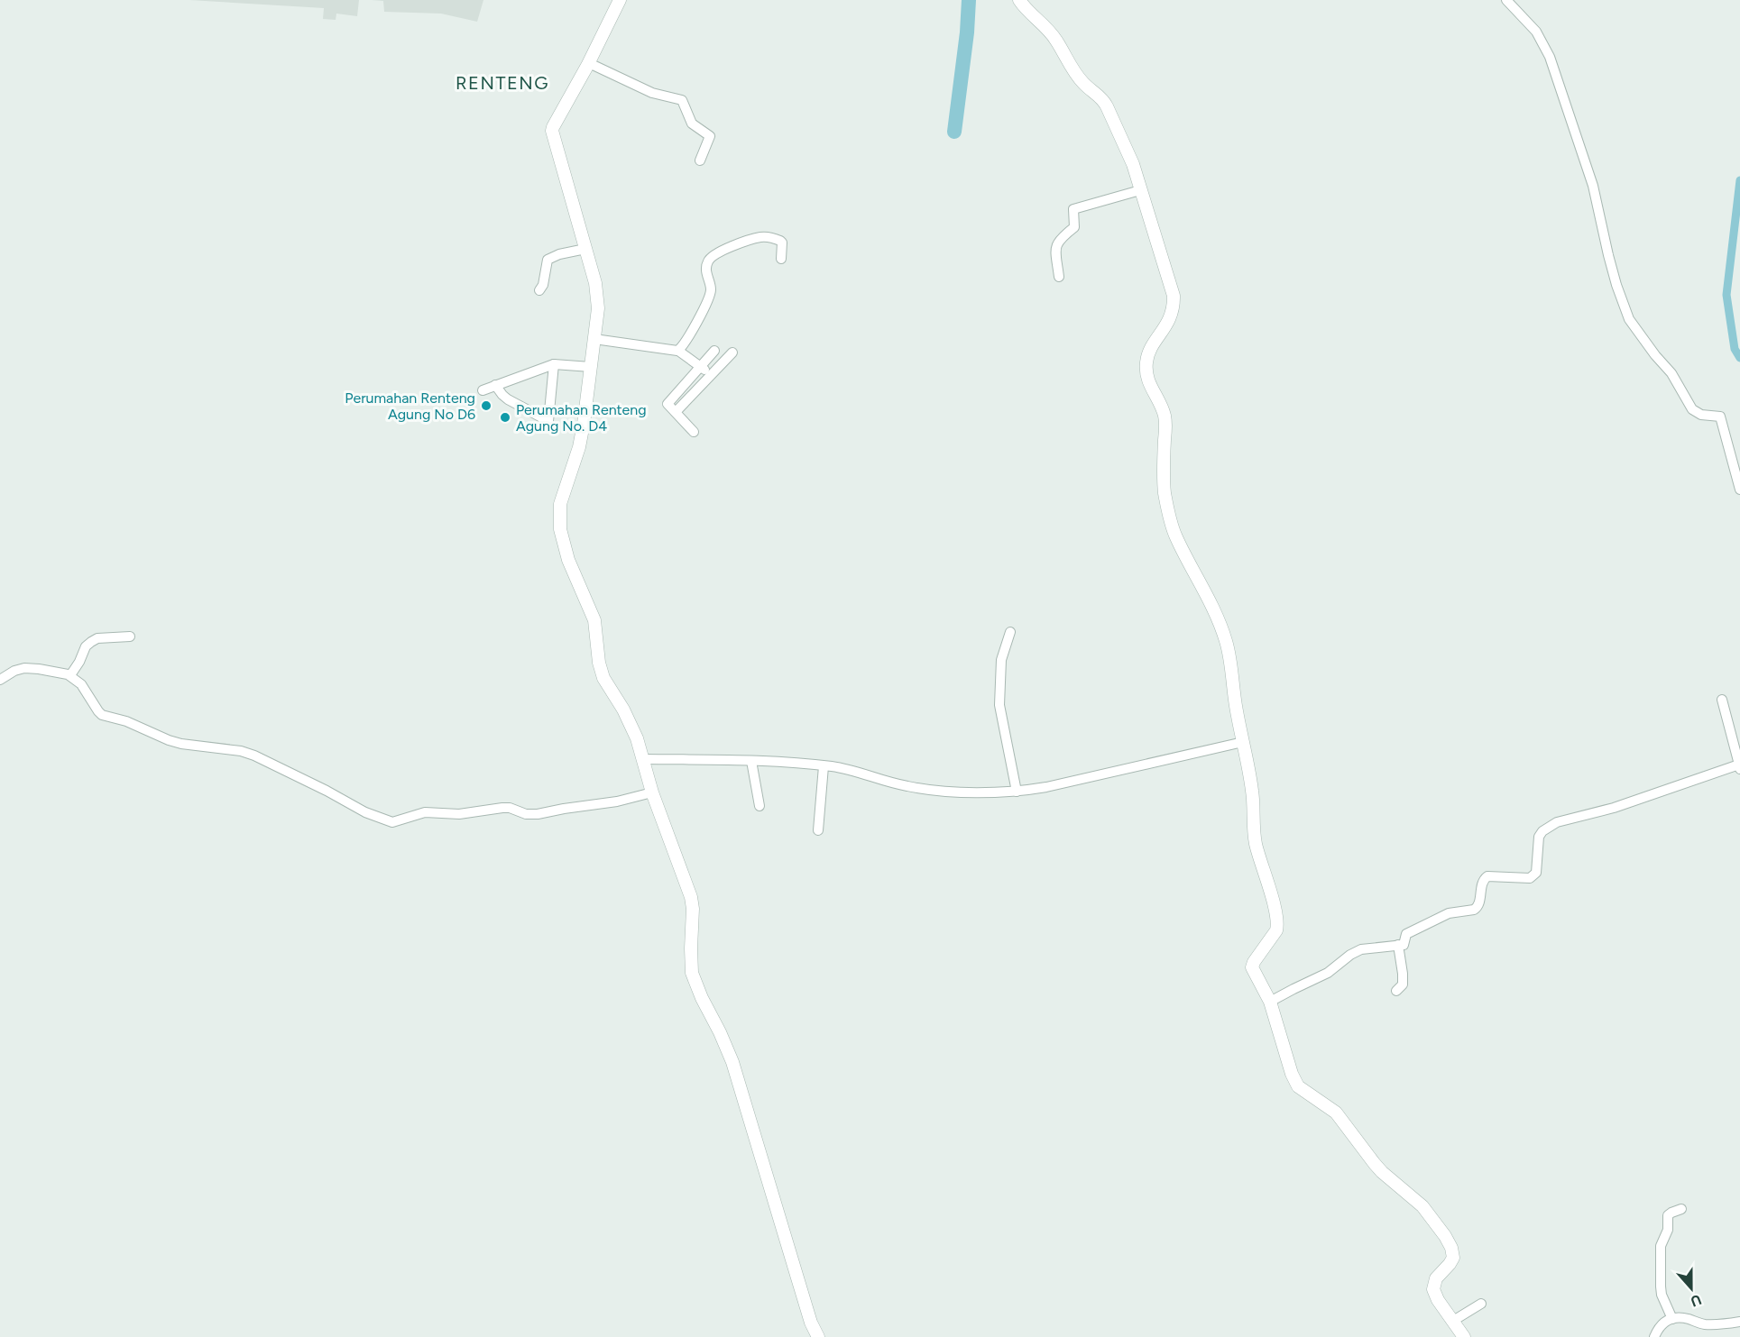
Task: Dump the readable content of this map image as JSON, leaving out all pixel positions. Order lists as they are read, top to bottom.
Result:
{
  "districts": ["RENTENG"],
  "places": ["Perumahan Renteng Agung No D6", "Perumahan Renteng Agung No. D4"],
  "north": "bottom"
}
